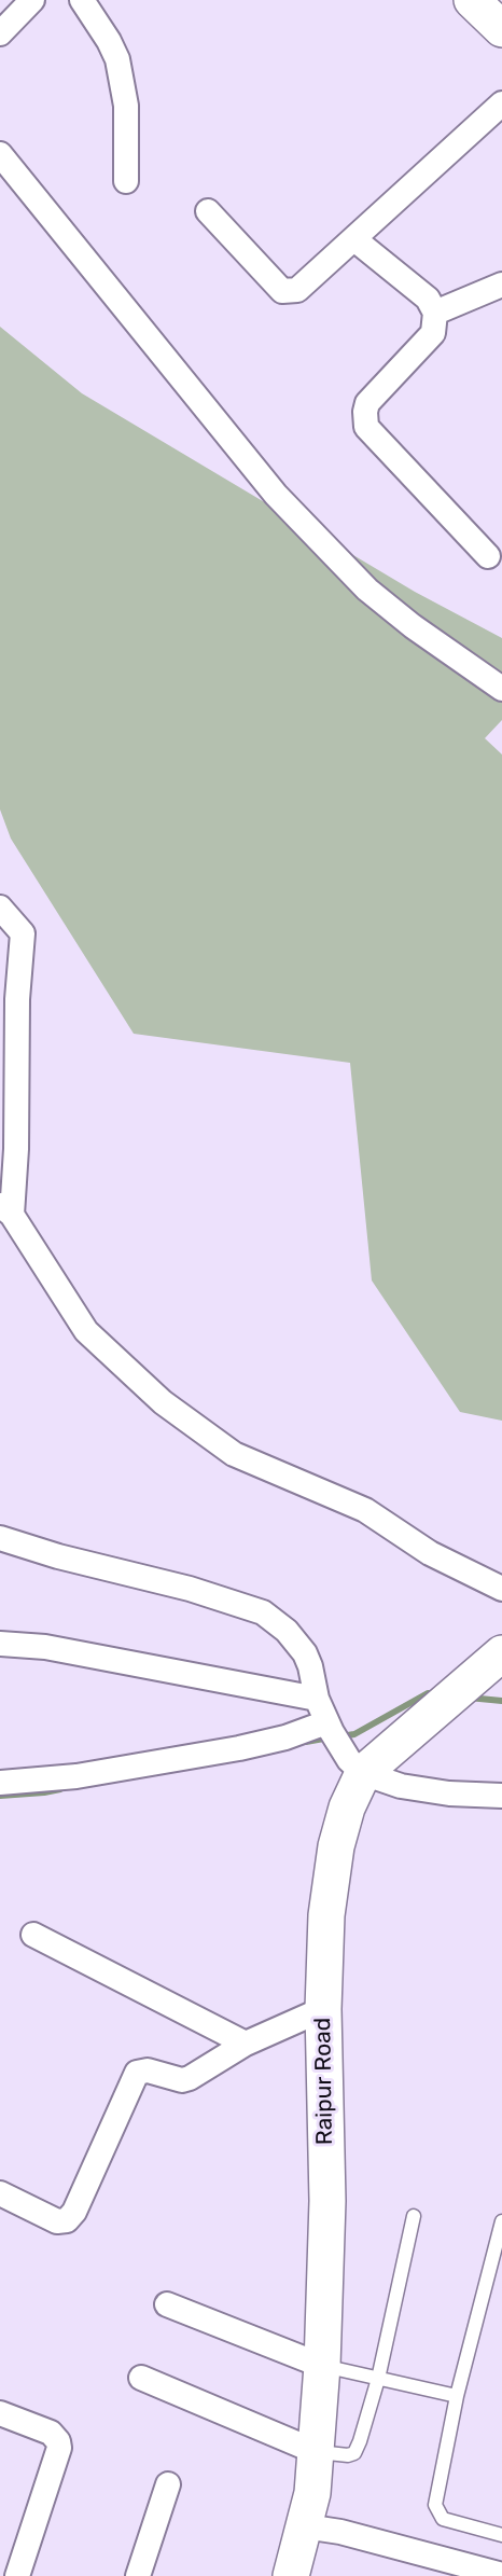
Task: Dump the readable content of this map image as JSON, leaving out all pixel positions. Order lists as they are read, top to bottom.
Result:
{
  "streets": {
    "main road": ["Raipur Road"]
  }
}
